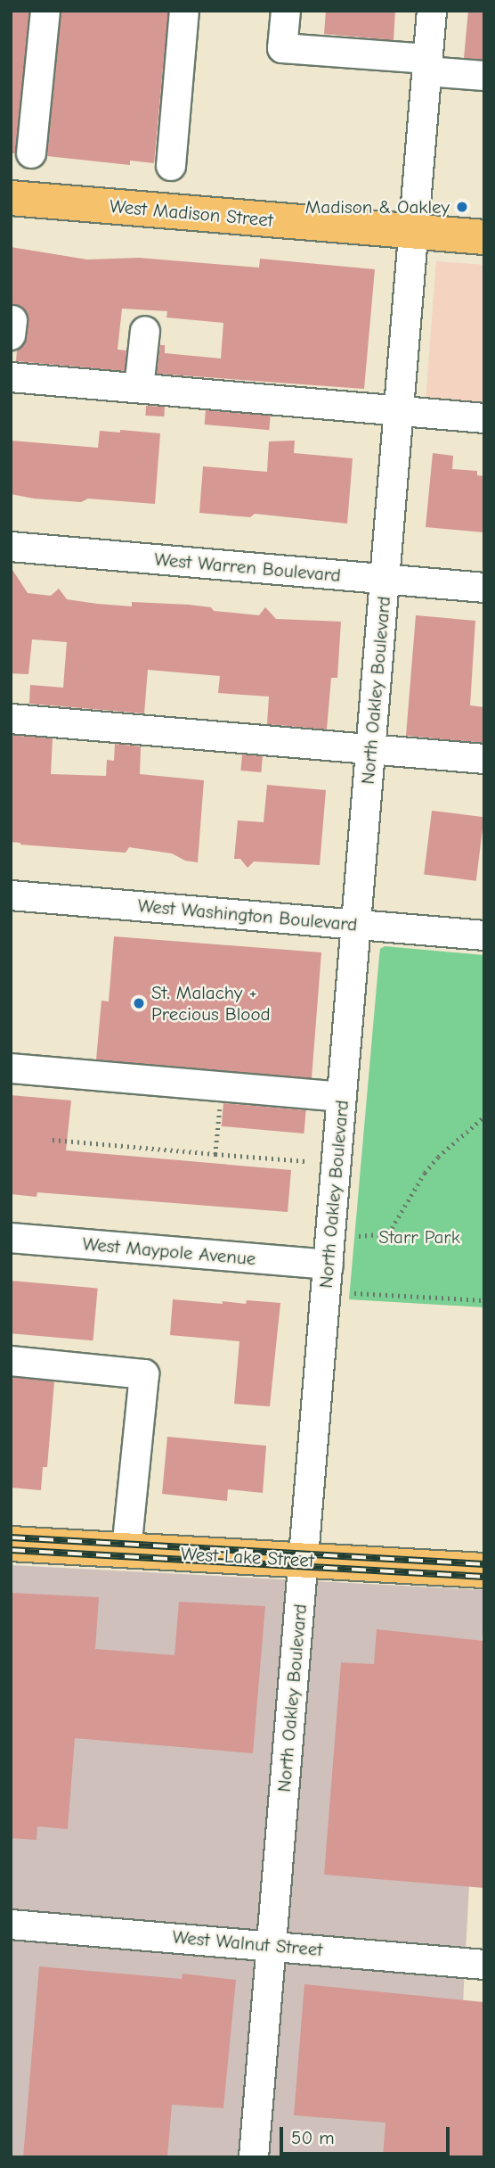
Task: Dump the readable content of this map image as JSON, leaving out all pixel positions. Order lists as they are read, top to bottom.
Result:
{
  "streets": {
    "main road": ["West Madison Street", "West Lake Street"],
    "street": [
      "West Warren Boulevard",
      "North Oakley Boulevard",
      "West Washington Boulevard",
      "West Maypole Avenue",
      "West Walnut Street"
    ]
  },
  "crossings": [
    ["West Madison Street", "North Oakley Boulevard"],
    ["West Warren Boulevard", "North Oakley Boulevard"],
    ["North Oakley Boulevard", "West Washington Boulevard"],
    ["North Oakley Boulevard", "West Maypole Avenue"],
    ["North Oakley Boulevard", "West Lake Street"],
    ["North Oakley Boulevard", "West Walnut Street"]
  ],
  "parks": ["Starr Park"],
  "places": ["Madison & Oakley", "St. Malachy + Precious Blood"],
  "scale_bar": "50 m"
}
